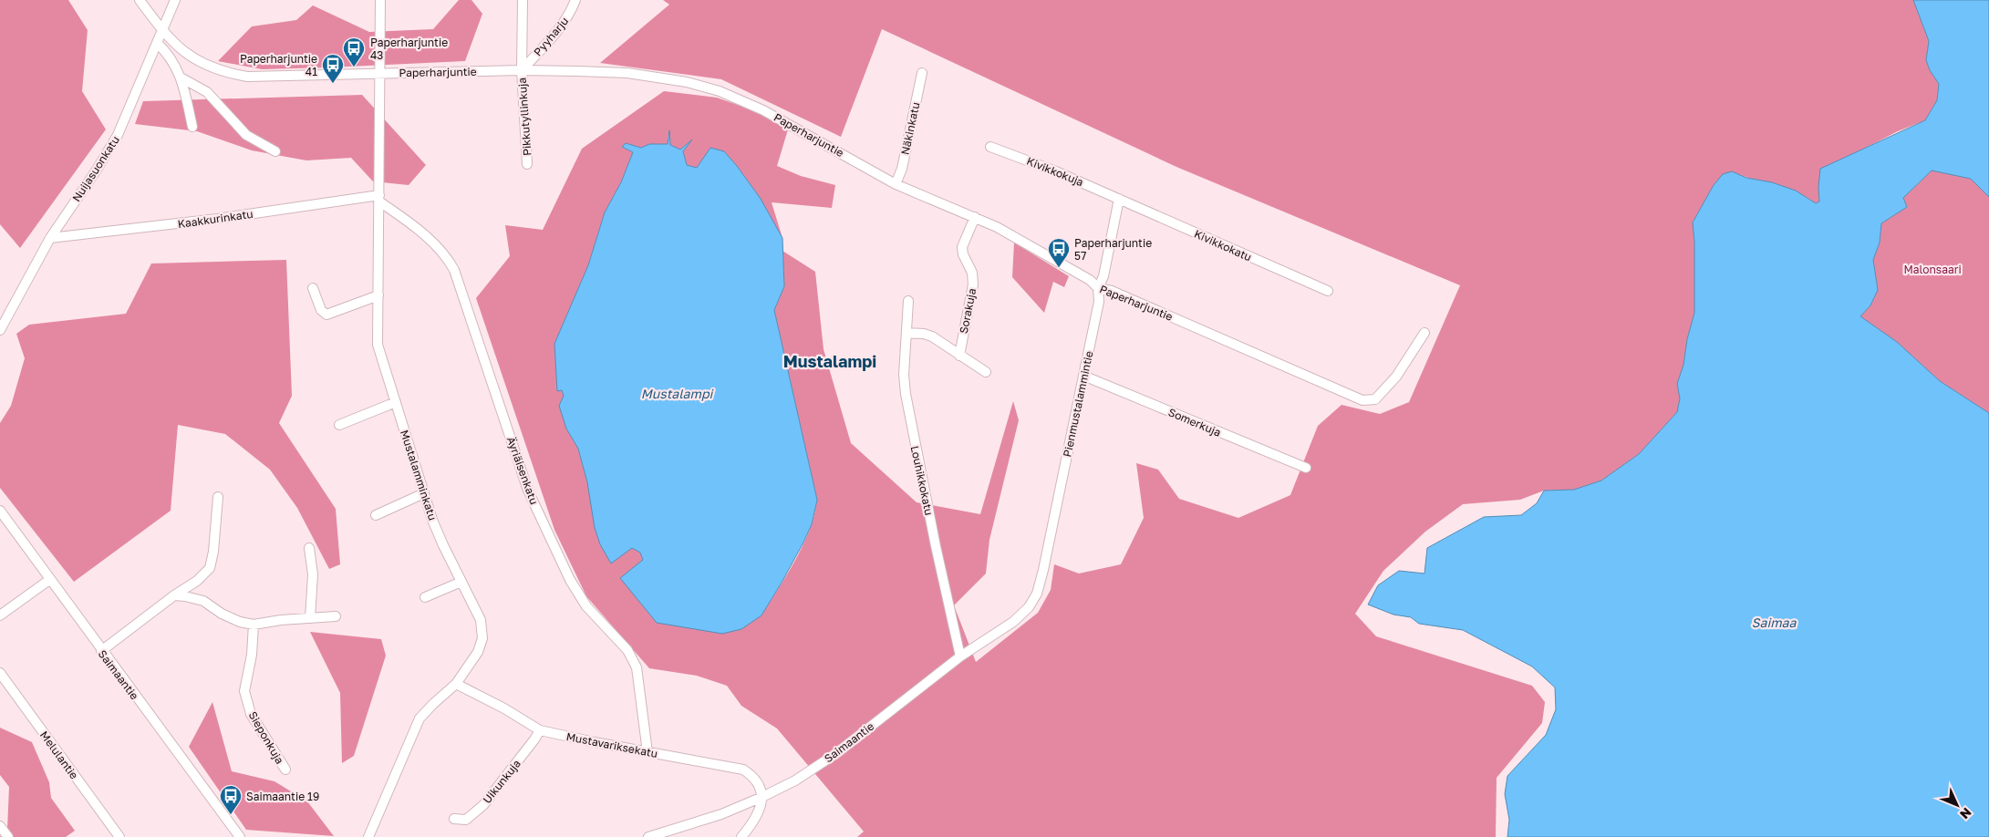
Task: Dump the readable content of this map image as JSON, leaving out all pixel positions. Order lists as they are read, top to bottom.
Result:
{
  "streets": {
    "street": [
      "Pyyharju",
      "Paperharjuntie",
      "Pikkutyllinkuja",
      "Näkinkatu",
      "Nuijasuonkatu",
      "Kivikkokuja",
      "Kaakkurinkatu",
      "Kivikkokatu",
      "Sorakuja",
      "Pienmustalammintie",
      "Somerkuja",
      "Äyriäisenkatu",
      "Mustalamminkatu",
      "Louhikkokatu",
      "Saimaantie",
      "Sieponkuja",
      "Mustavariksekatu",
      "Melulantie",
      "Uikunkuja"
    ]
  },
  "crossings": [
    ["Pyyharju", "Paperharjuntie"],
    ["Pyyharju", "Pikkutyllinkuja"],
    ["Paperharjuntie", "Pikkutyllinkuja"],
    ["Paperharjuntie", "Näkinkatu"],
    ["Paperharjuntie", "Nuijasuonkatu"],
    ["Paperharjuntie", "Sorakuja"],
    ["Paperharjuntie", "Pienmustalammintie"],
    ["Paperharjuntie", "Mustalamminkatu"],
    ["Nuijasuonkatu", "Kaakkurinkatu"],
    ["Kivikkokuja", "Kivikkokatu"],
    ["Kivikkokuja", "Pienmustalammintie"],
    ["Kaakkurinkatu", "Äyriäisenkatu"],
    ["Kaakkurinkatu", "Mustalamminkatu"],
    ["Kivikkokatu", "Pienmustalammintie"],
    ["Pienmustalammintie", "Somerkuja"],
    ["Pienmustalammintie", "Saimaantie"],
    ["Äyriäisenkatu", "Mustalamminkatu"],
    ["Äyriäisenkatu", "Mustavariksekatu"],
    ["Mustalamminkatu", "Mustavariksekatu"],
    ["Louhikkokatu", "Saimaantie"],
    ["Saimaantie", "Mustavariksekatu"],
    ["Mustavariksekatu", "Uikunkuja"]
  ],
  "districts": ["Mustalampi"],
  "water": ["Mustalampi", "Saimaa"],
  "parks": ["Malonsaari"],
  "places": {
    "bus stop": [
      "Paperharjuntie 43",
      "Paperharjuntie 41",
      "Paperharjuntie 57",
      "Saimaantie 19"
    ]
  },
  "north": "bottom right"
}
